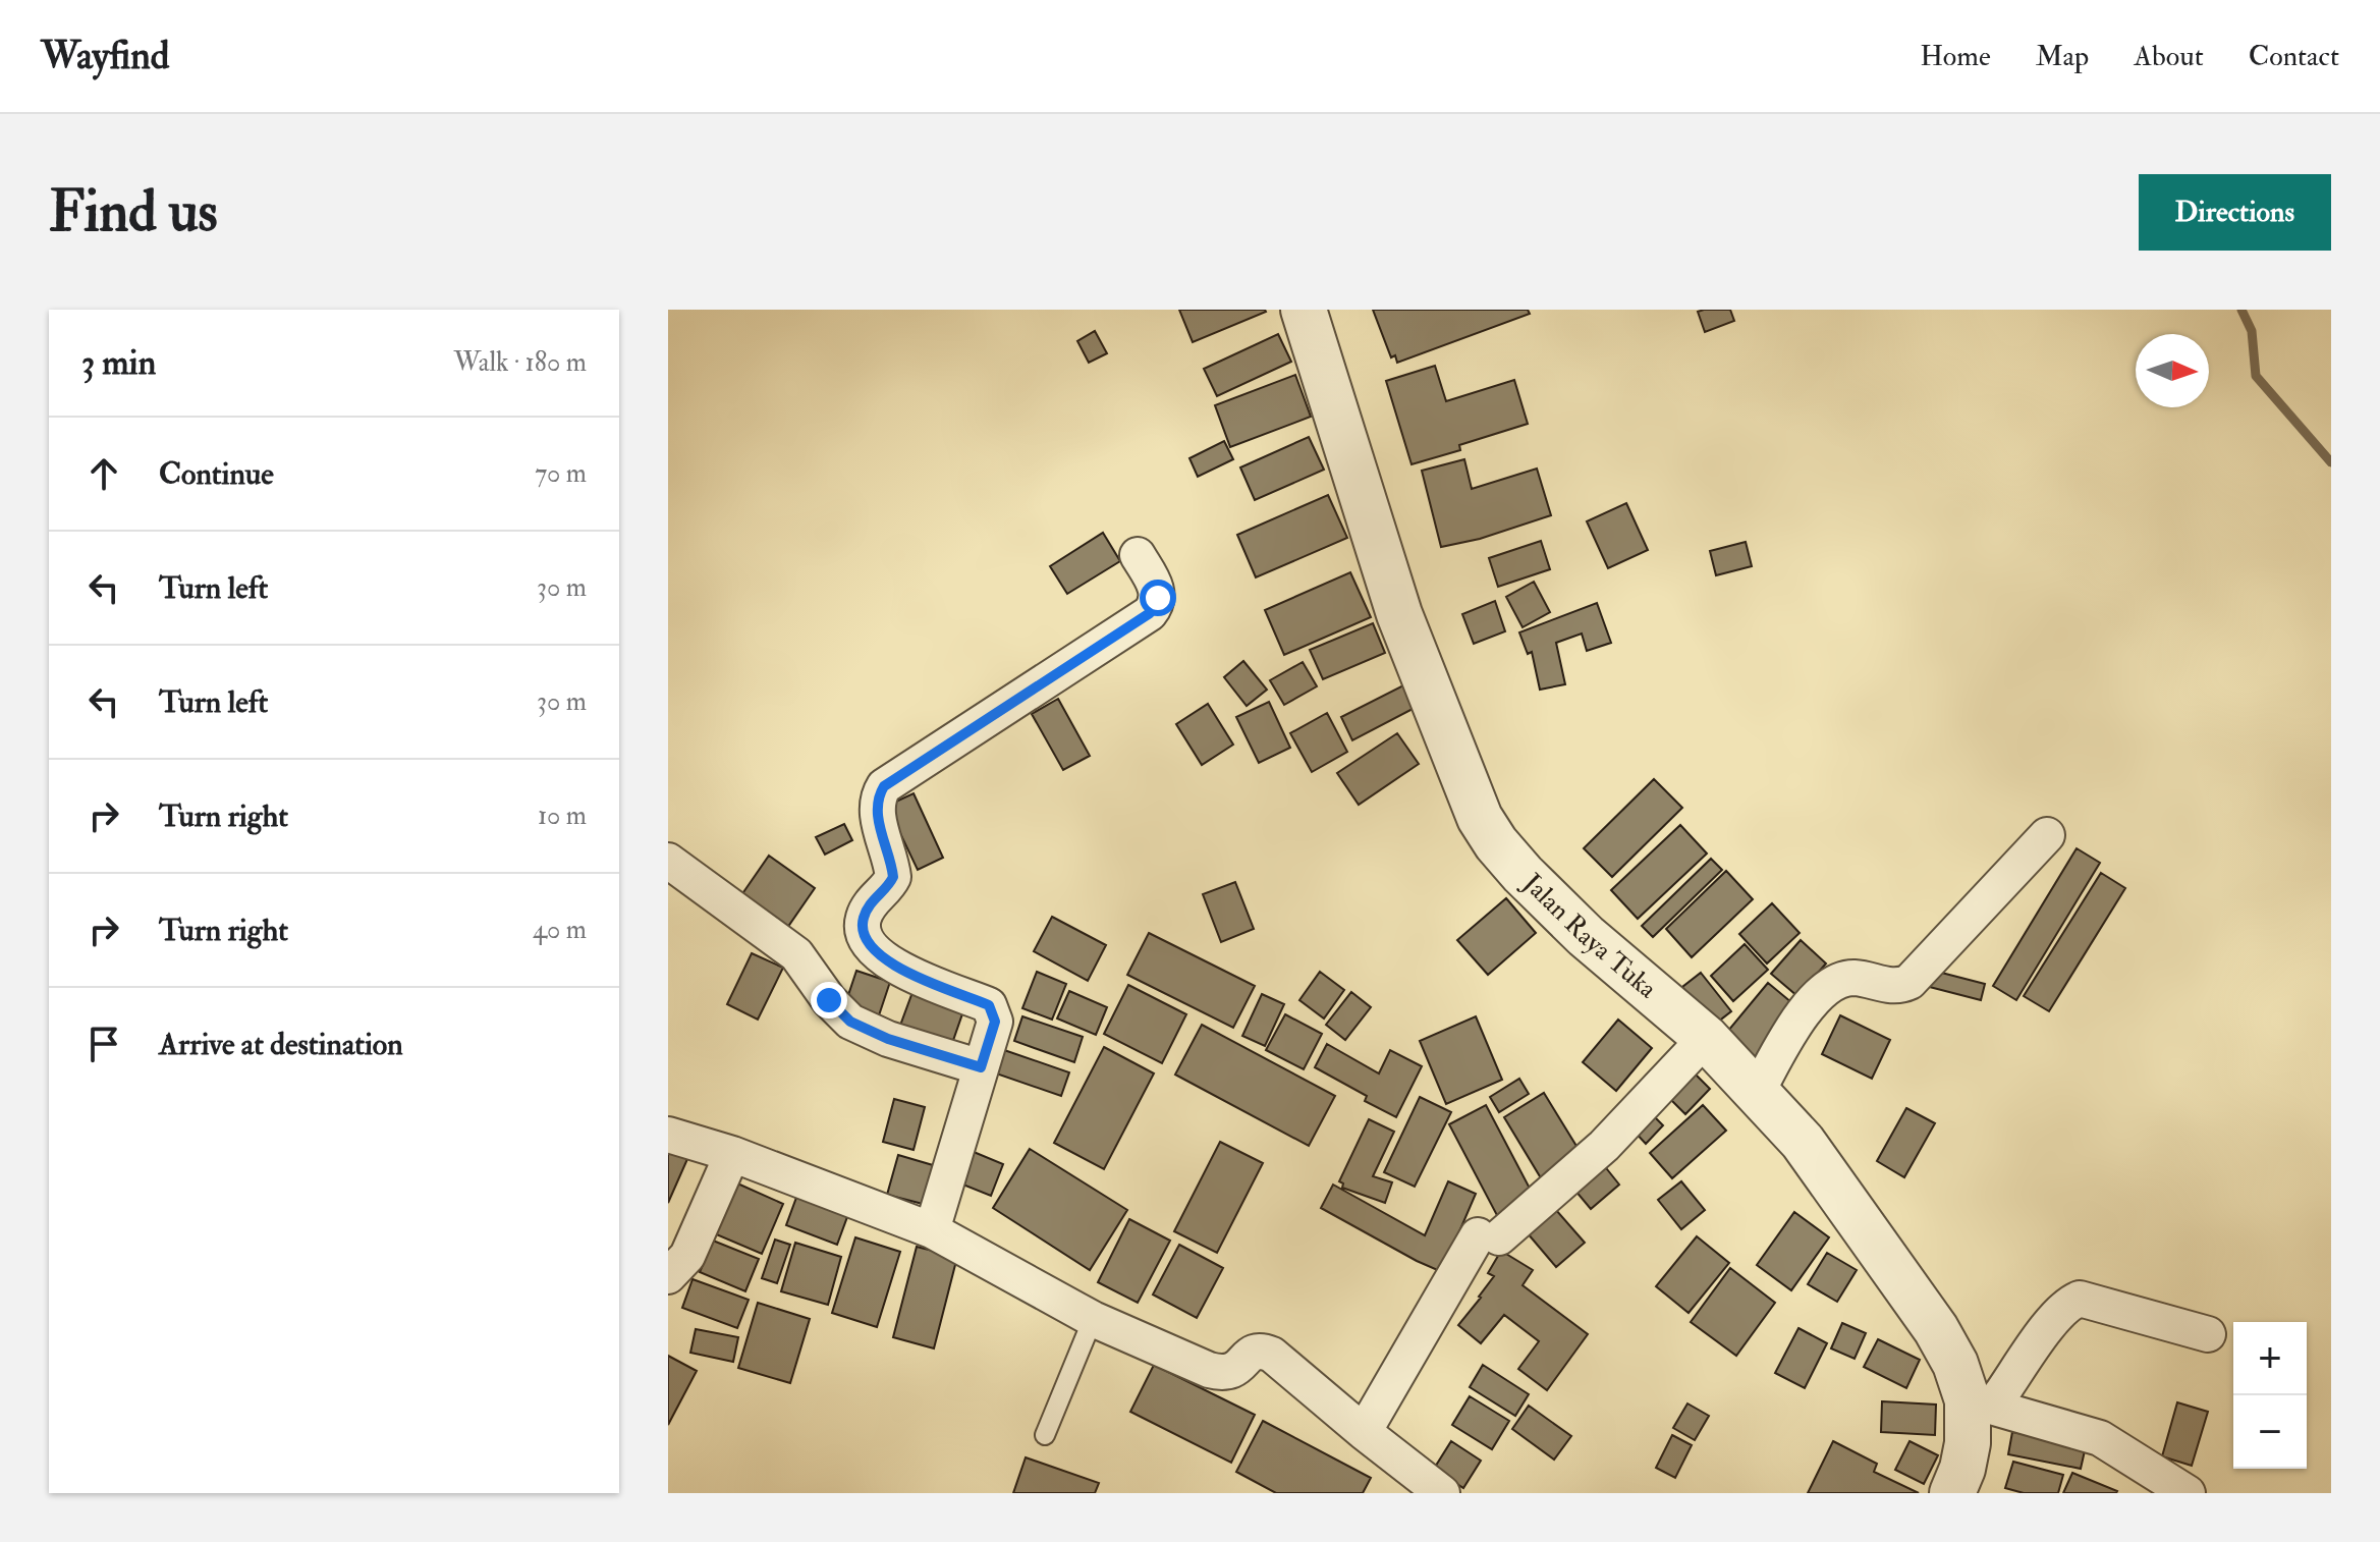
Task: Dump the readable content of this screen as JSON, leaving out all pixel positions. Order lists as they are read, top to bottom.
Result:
{
  "streets": {
    "street": ["Jalan Raya Tuka"]
  },
  "north": "right",
  "page": {
    "header": "Wayfind",
    "nav": [
      "Home",
      "Map",
      "About",
      "Contact"
    ],
    "buttons": "Directions",
    "title": "Find us",
    "heading": ["3 min", "Walk · 180 m"],
    "list": [
      ["Continue", "70 m"],
      ["Turn left", "30 m"],
      ["Turn left", "30 m"],
      ["Turn right", "10 m"],
      ["Turn right", "40 m"],
      "Arrive at destination"
    ],
    "map_buttons": ["+", "−"]
  }
}
